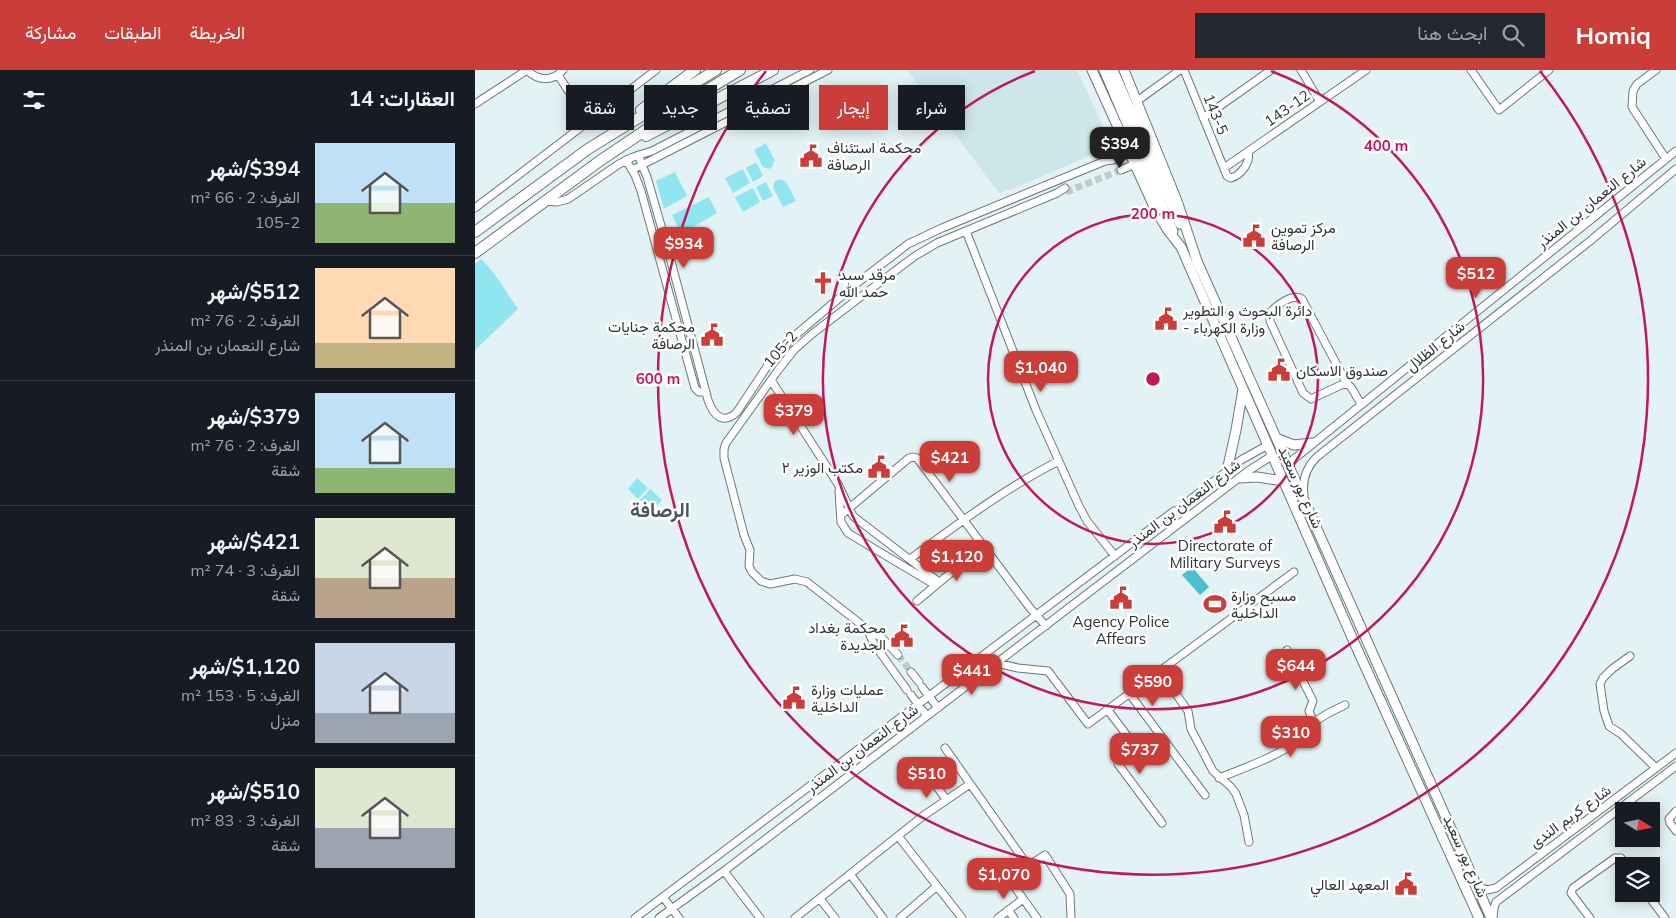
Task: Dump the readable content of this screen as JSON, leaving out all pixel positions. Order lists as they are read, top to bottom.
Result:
{
  "streets": {
    "main road": ["شارع بور سعيد"],
    "street": [
      "143-12",
      "143-5",
      "شارع النعمان بن المنذر",
      "شارع الظلال",
      "105-2",
      "شارع كريم الندى"
    ]
  },
  "crossings": [
    ["143-12", "143-5"],
    ["شارع النعمان بن المنذر", "105-2"],
    ["شارع النعمان بن المنذر", "شارع بور سعيد"],
    ["شارع الظلال", "شارع بور سعيد"],
    ["شارع بور سعيد", "شارع كريم الندى"]
  ],
  "districts": ["الرصافة"],
  "places": {
    "public building": [
      "محكمة استئناف الرصافة",
      "مركز تموين الرصافة",
      "دائرة البحوث و التطوير - وزارة الكهرباء",
      "محكمة جنايات الرصافة",
      "صندوق الاسكان",
      "مكتب الوزير ٢",
      "Directorate of Military Surveys",
      "Agency Police Affears",
      "محكمة بغداد الجديدة",
      "عمليات وزارة الداخلية",
      "المعهد العالي"
    ],
    "church": ["مرقد سيد حمد الله"],
    "sports": ["مسبح وزارة الداخلية"]
  },
  "north": "right",
  "page": {
    "header": "Homiq",
    "search": "ابحث هنا",
    "nav": ["الخريطة", "الطبقات", "مشاركة"],
    "heading": "العقارات: 14",
    "chip": [
      "شراء",
      "إيجار",
      "تصفية",
      "جديد",
      "شقة"
    ],
    "price": [
      "$394",
      "$934",
      "$512",
      "$1,040",
      "$379",
      "$421",
      "$1,120",
      "$644",
      "$441",
      "$590",
      "$310",
      "$737",
      "$510",
      "$1,070"
    ],
    "list": [
      {
        "name": "$394/شهر",
        "note": "الغرف: 2 · 66 m² · 105-2"
      },
      {
        "name": "$512/شهر",
        "note": "الغرف: 2 · 76 m² · شارع النعمان بن المنذر"
      },
      {
        "name": "$379/شهر",
        "note": "الغرف: 2 · 76 m² · شقة"
      },
      {
        "name": "$421/شهر",
        "note": "الغرف: 3 · 74 m² · شقة"
      },
      {
        "name": "$1,120/شهر",
        "note": "الغرف: 5 · 153 m² · منزل"
      },
      {
        "name": "$510/شهر",
        "note": "الغرف: 3 · 83 m² · شقة"
      }
    ]
  },
  "rings": ["400 m", "200 m", "600 m"]
}
